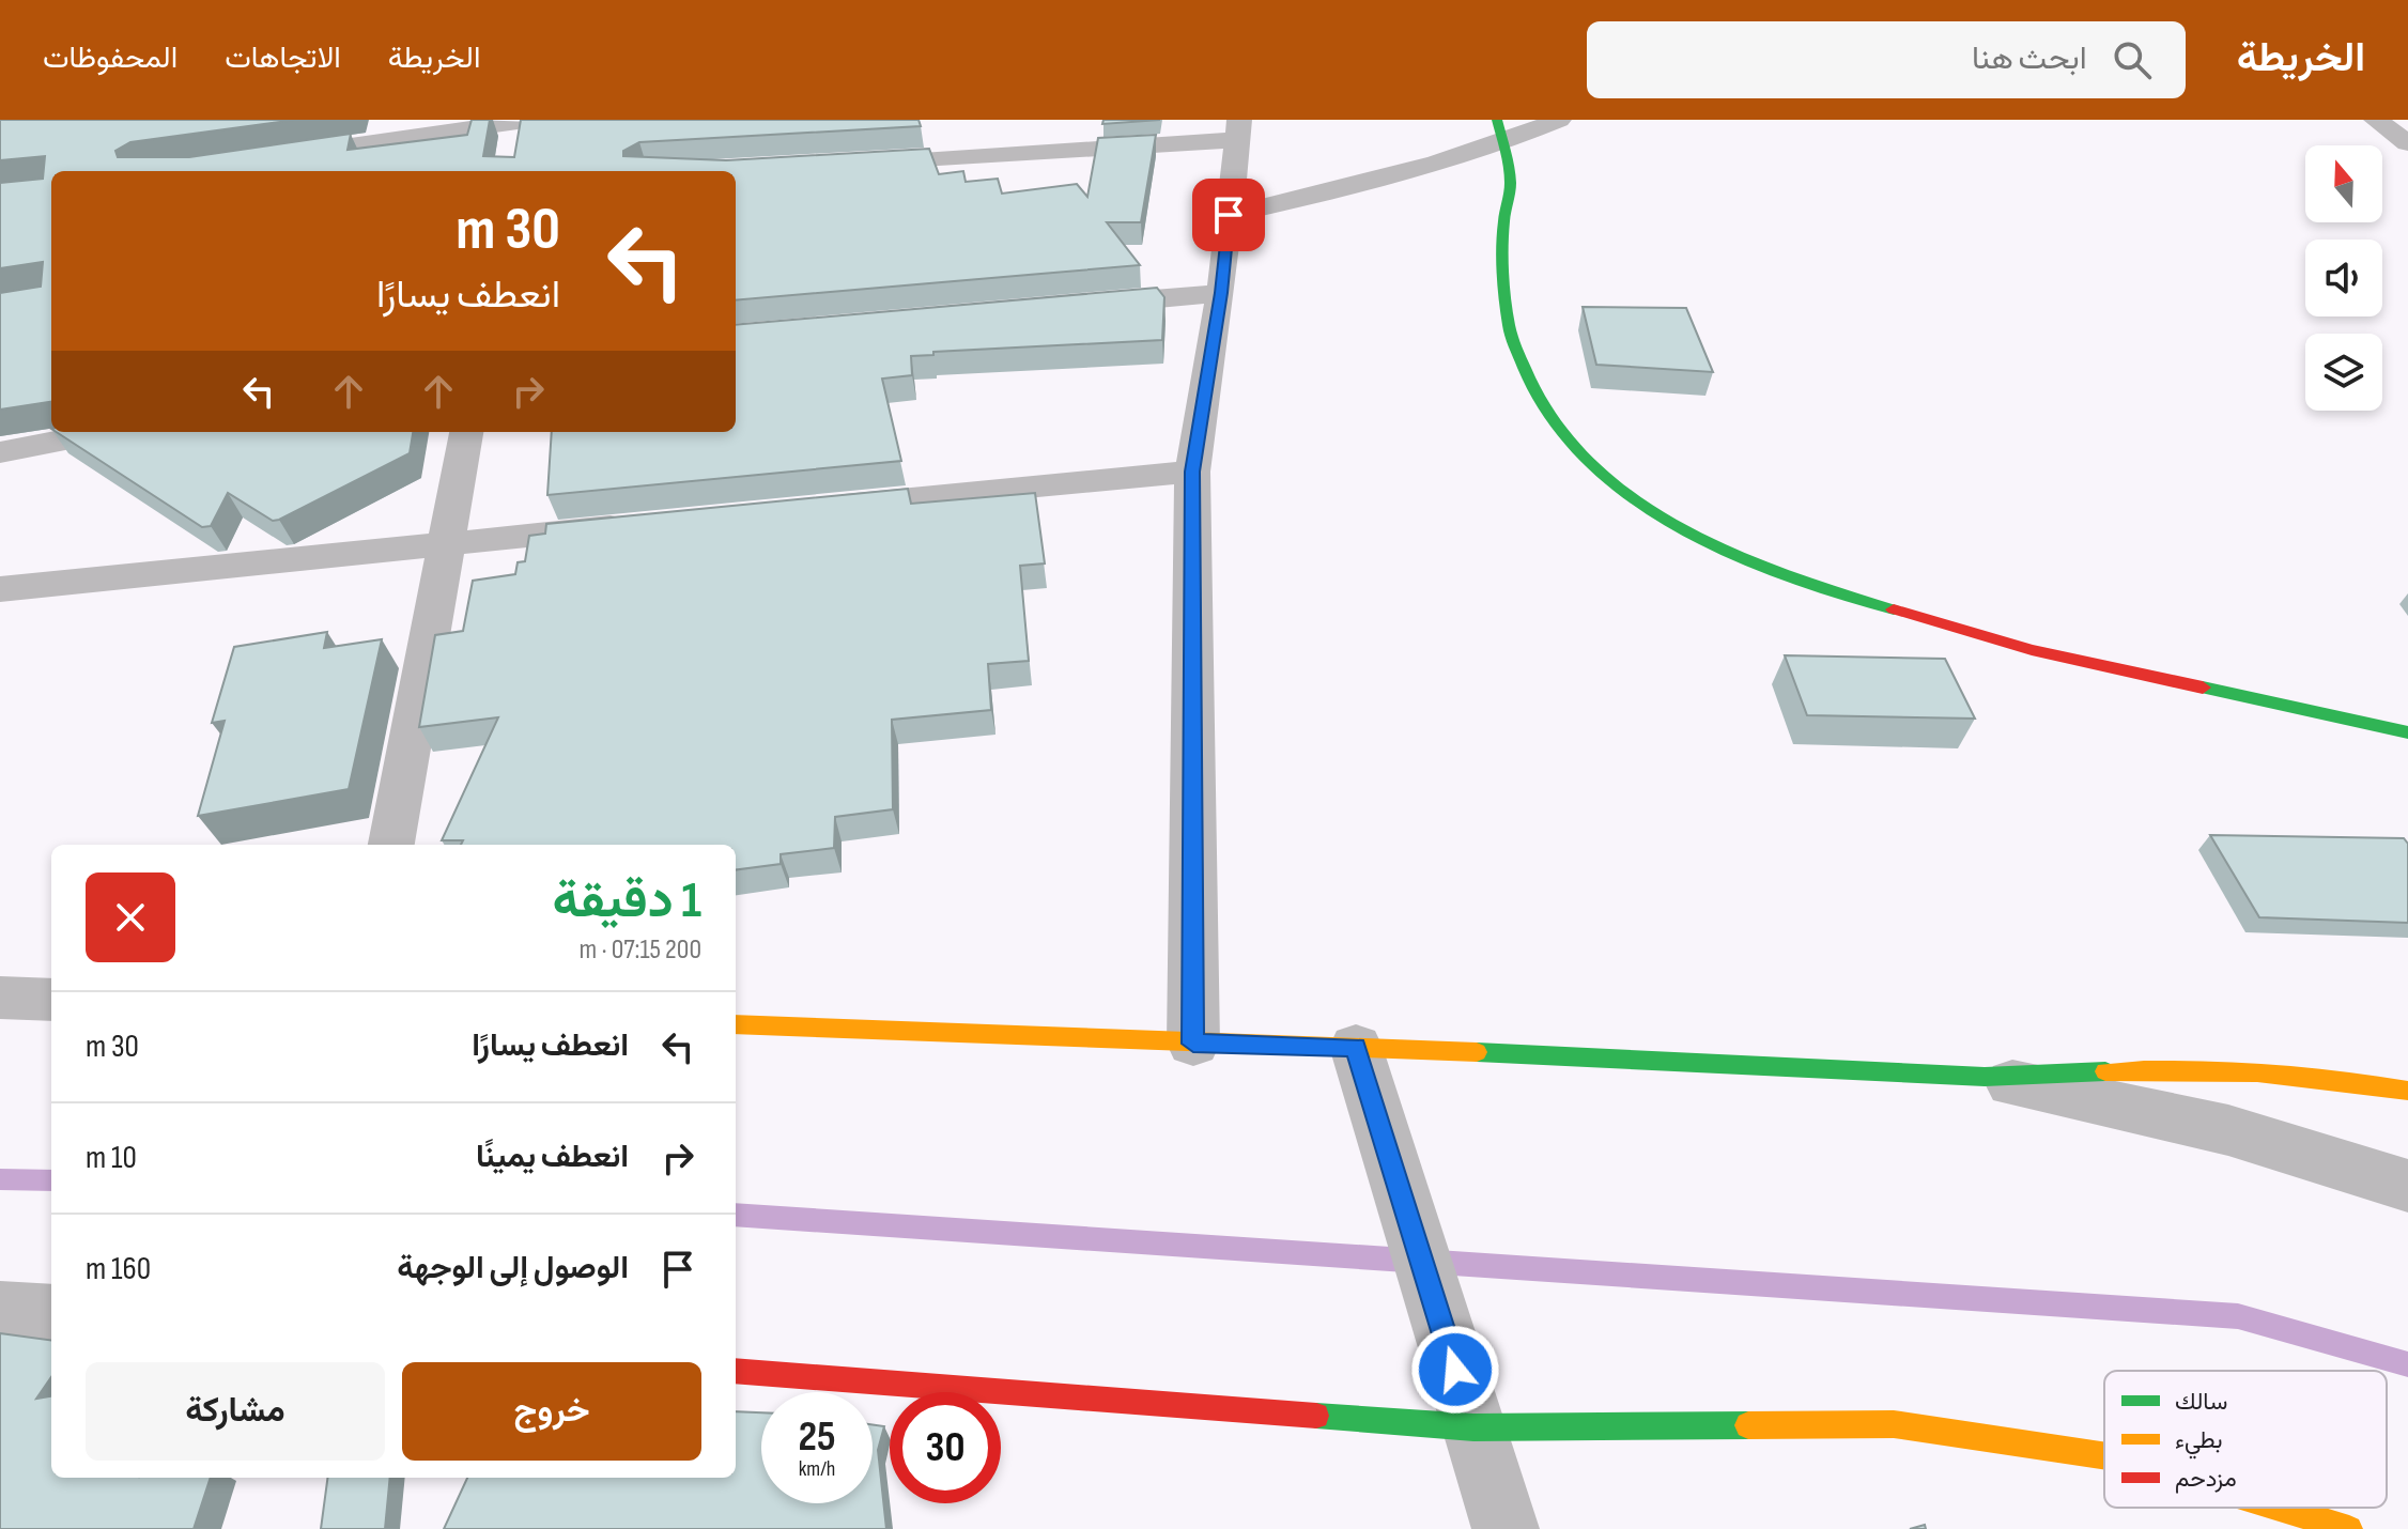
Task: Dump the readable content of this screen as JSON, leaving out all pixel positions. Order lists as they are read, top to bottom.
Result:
{
  "legend": ["سالك", "بطيء", "مزدحم"],
  "north": "top",
  "page": {
    "header": "الخريطة",
    "search": "ابحث هنا",
    "nav": ["الخريطة", "الاتجاهات", "المحفوظات"],
    "turn": ["30 m", "انعطف يسارًا"],
    "heading": ["1 دقيقة", "200 m · 07:15"],
    "list": [
      {
        "name": "انعطف يسارًا",
        "value": "30 m"
      },
      {
        "name": "انعطف يمينًا",
        "value": "10 m"
      },
      {
        "name": "الوصول إلى الوجهة",
        "value": "160 m"
      }
    ],
    "buttons": ["خروج", "مشاركة"],
    "speed": "25 km/h",
    "limit": "30"
  }
}
